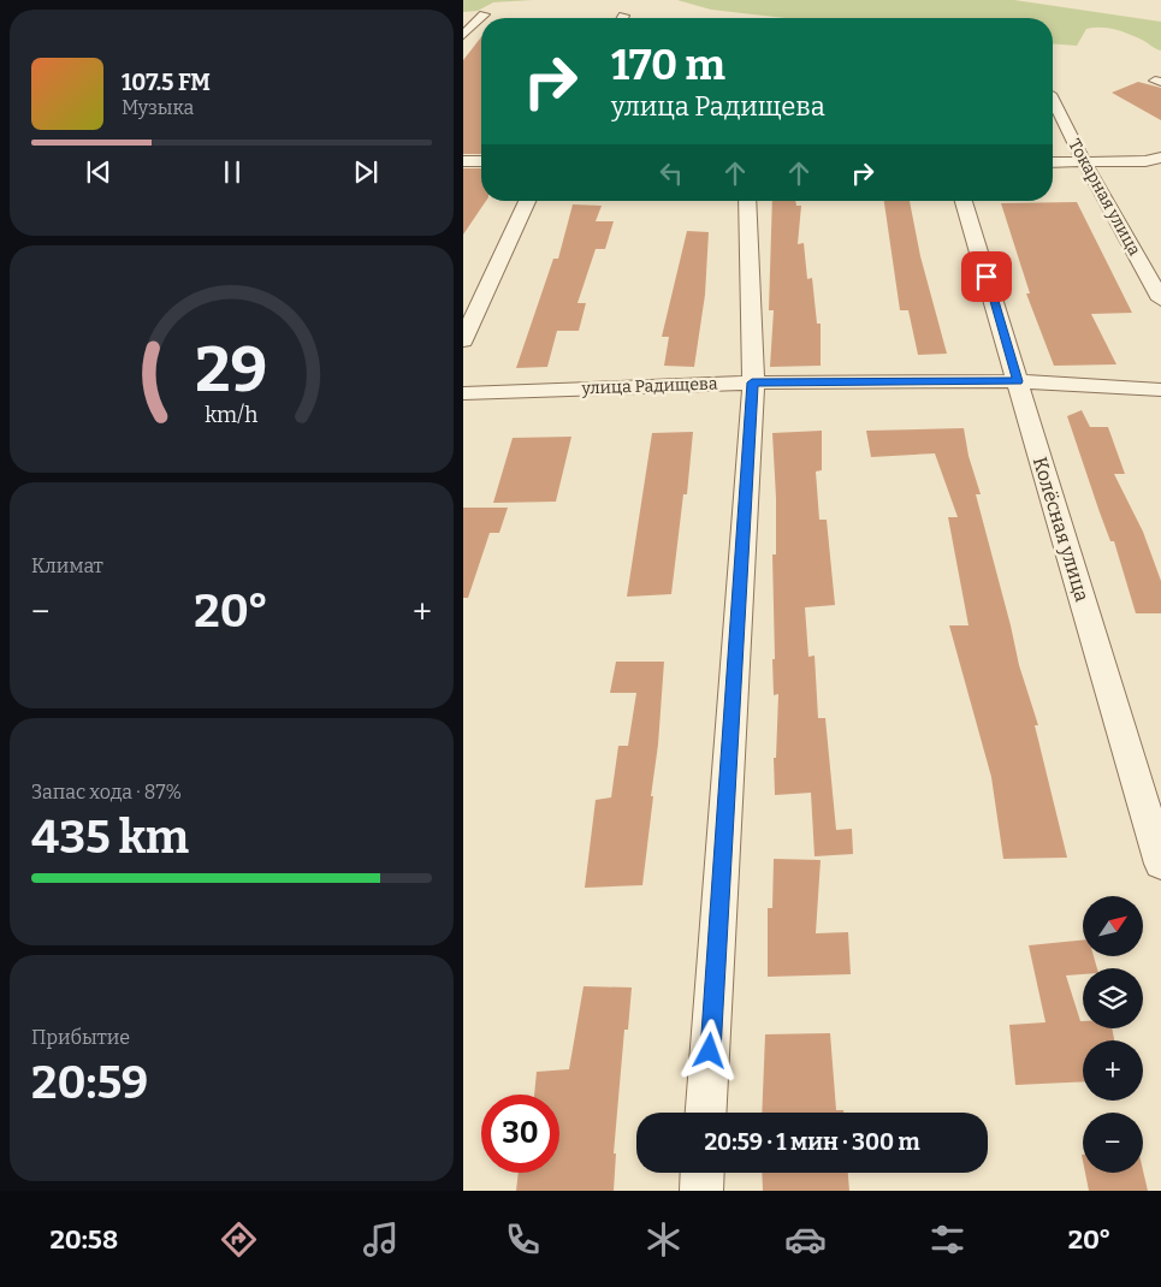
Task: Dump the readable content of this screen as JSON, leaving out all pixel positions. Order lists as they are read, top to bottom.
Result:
{
  "streets": {
    "street": ["Токарная улица", "улица Радищева", "Колёсная улица"]
  },
  "crossings": [
    ["улица Радищева", "Колёсная улица"]
  ],
  "north": "top right",
  "page": {
    "turn": ["170 m", "улица Радищева"],
    "song": ["107.5 FM", "Музыка"],
    "tile": [
      "Климат",
      ["Запас хода · 87%", "435 km"],
      ["Прибытие", "20:59"]
    ],
    "heat": ["−", "20°", "+"],
    "map_buttons": ["+", "−"],
    "limit": "30",
    "trip": "20:59 · 1 мин · 300 m",
    "tabs": ["20:58", "20°"],
    "gauge": ["29", "km/h"]
  }
}
